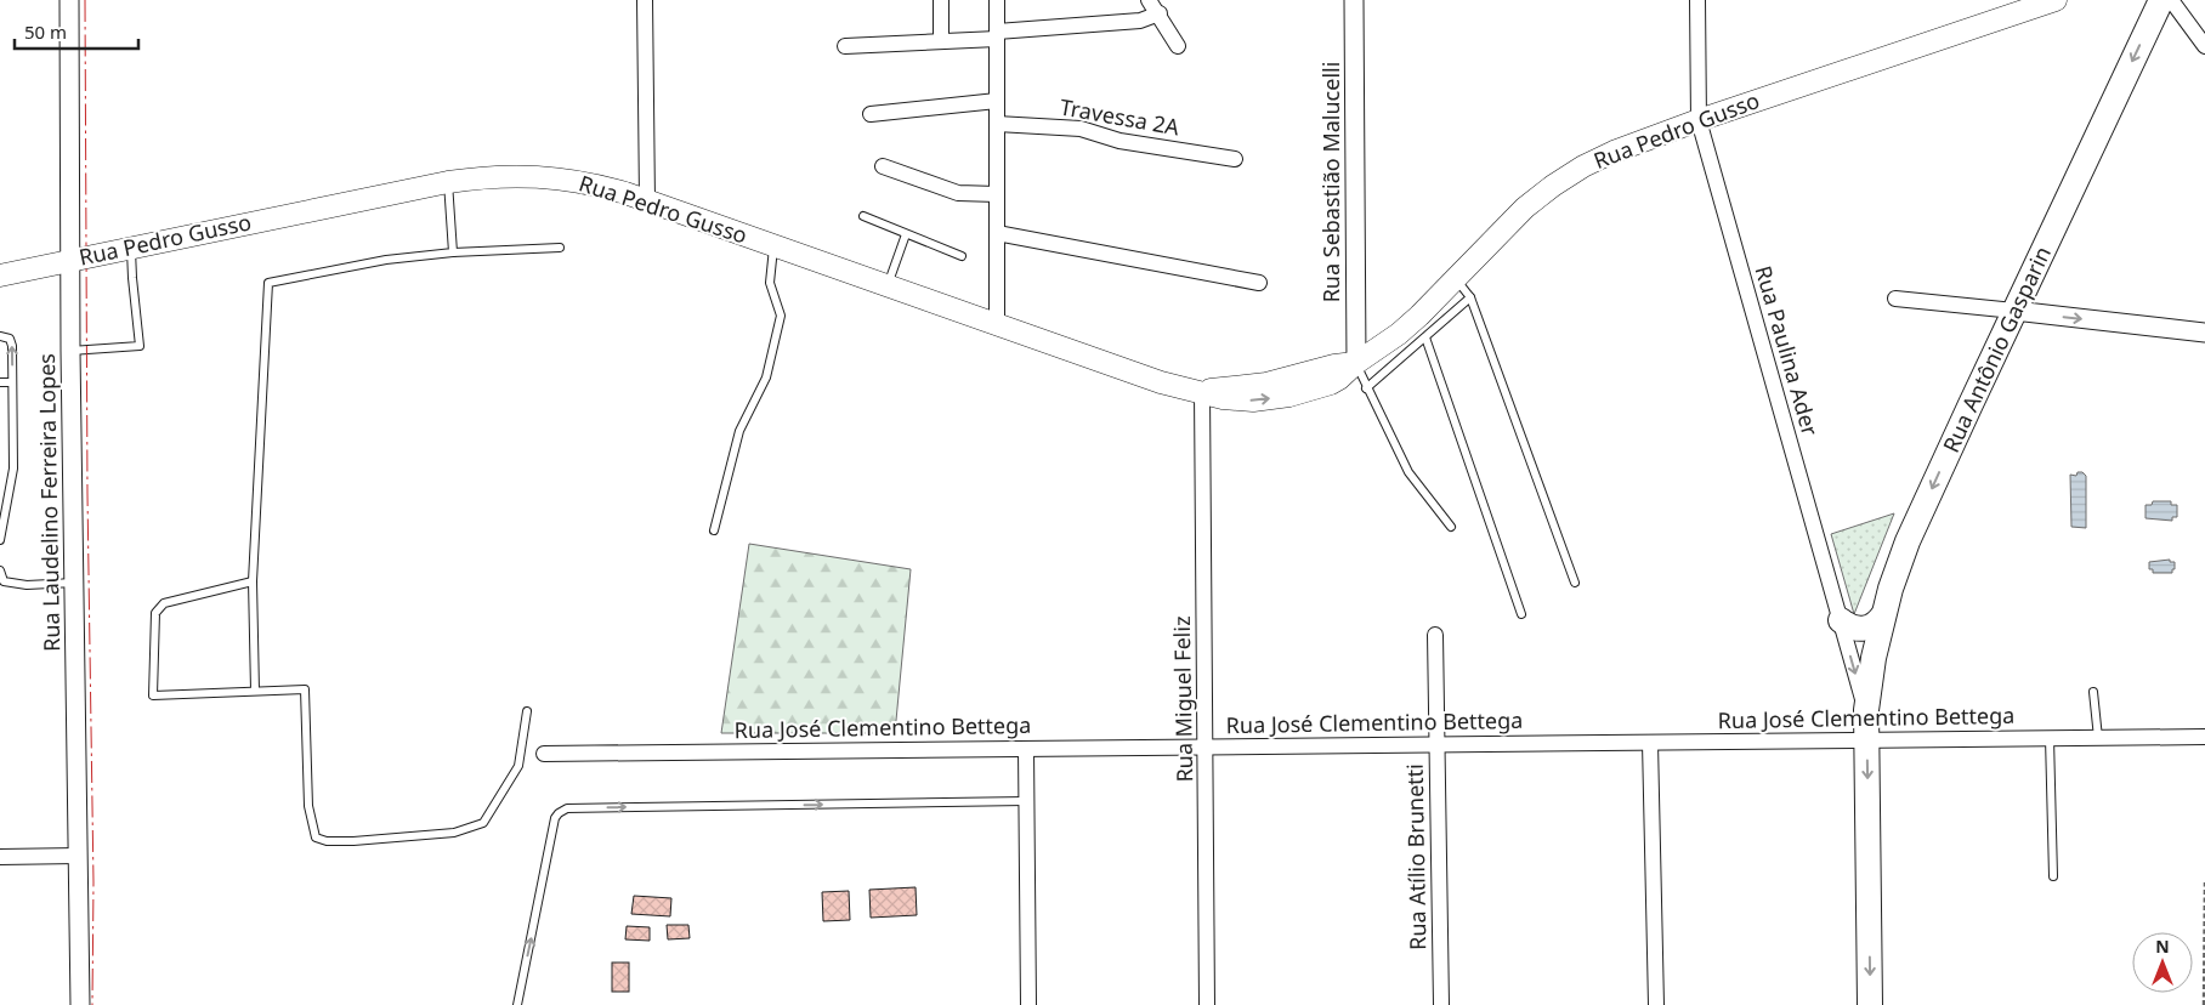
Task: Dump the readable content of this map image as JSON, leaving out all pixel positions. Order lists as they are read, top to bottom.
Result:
{
  "streets": {
    "main road": ["Rua Pedro Gusso", "Rua Antônio Gasparin"],
    "street": [
      "Travessa 2A",
      "Rua Sebastião Malucelli",
      "Rua Paulina Ader",
      "Rua Laudelino Ferreira Lopes",
      "Rua Miguel Feliz",
      "Rua José Clementino Bettega",
      "Rua Atílio Brunetti"
    ]
  },
  "crossings": [
    ["Rua Pedro Gusso", "Rua Sebastião Malucelli"],
    ["Rua Pedro Gusso", "Rua Paulina Ader"],
    ["Rua Pedro Gusso", "Rua Laudelino Ferreira Lopes"],
    ["Rua Pedro Gusso", "Rua Miguel Feliz"],
    ["Rua Antônio Gasparin", "Rua Paulina Ader"],
    ["Rua Antônio Gasparin", "Rua José Clementino Bettega"],
    ["Rua Miguel Feliz", "Rua José Clementino Bettega"],
    ["Rua José Clementino Bettega", "Rua Atílio Brunetti"]
  ],
  "one_way": ["Rua Antônio Gasparin"],
  "scale_bar": "50 m",
  "north": "top"
}
